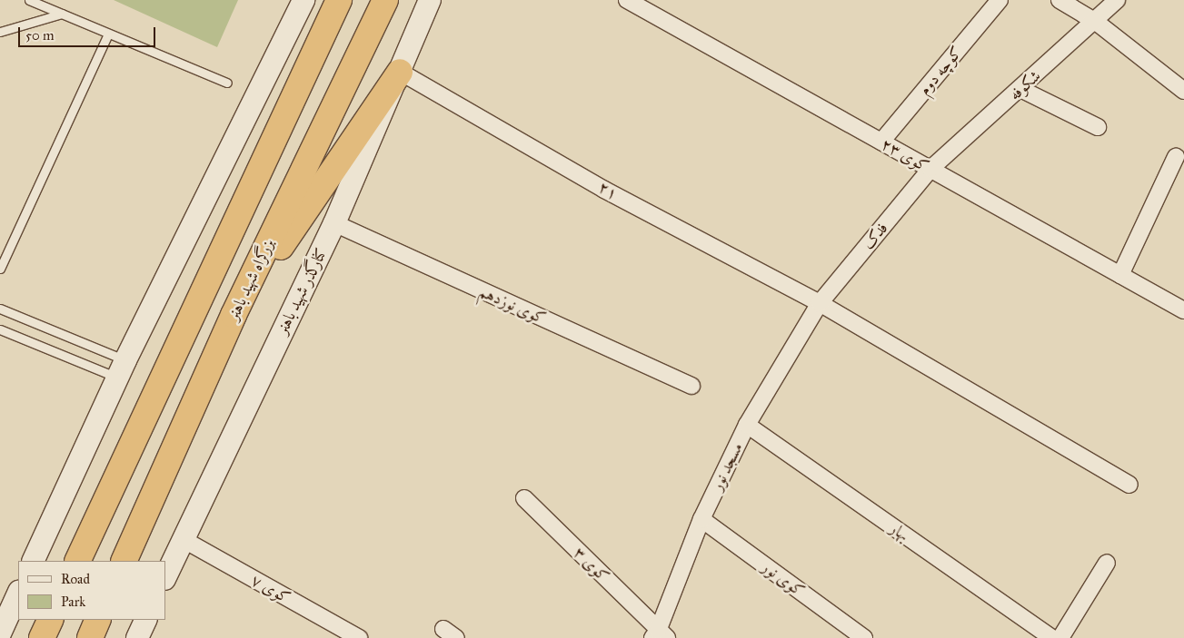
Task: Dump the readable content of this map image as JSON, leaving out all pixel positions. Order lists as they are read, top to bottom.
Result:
{
  "streets": {
    "highway": ["بزرگراه شهید باهنر"],
    "main road": ["کنارگذر شهید باهنر"],
    "street": [
      "کوچه دوم",
      "شکوفه",
      "کوی ۲۳",
      "۲۱",
      "فدک",
      "کوی نوزدهم",
      "مسجد نور",
      "بهار",
      "کوی ۳",
      "کوی نور",
      "کوی ۷"
    ]
  },
  "crossings": [
    ["کوچه دوم", "کوی ۲۳"],
    ["شکوفه", "کوی ۲۳"],
    ["شکوفه", "فدک"],
    ["کوی ۲۳", "فدک"],
    ["۲۱", "فدک"],
    ["۲۱", "کنارگذر شهید باهنر"],
    ["۲۱", "مسجد نور"],
    ["فدک", "مسجد نور"],
    ["کنارگذر شهید باهنر", "کوی نوزدهم"],
    ["کنارگذر شهید باهنر", "کوی ۷"],
    ["مسجد نور", "بهار"],
    ["مسجد نور", "کوی ۳"],
    ["مسجد نور", "کوی نور"]
  ],
  "legend": ["Road", "Park"],
  "scale_bar": "50 m"
}
